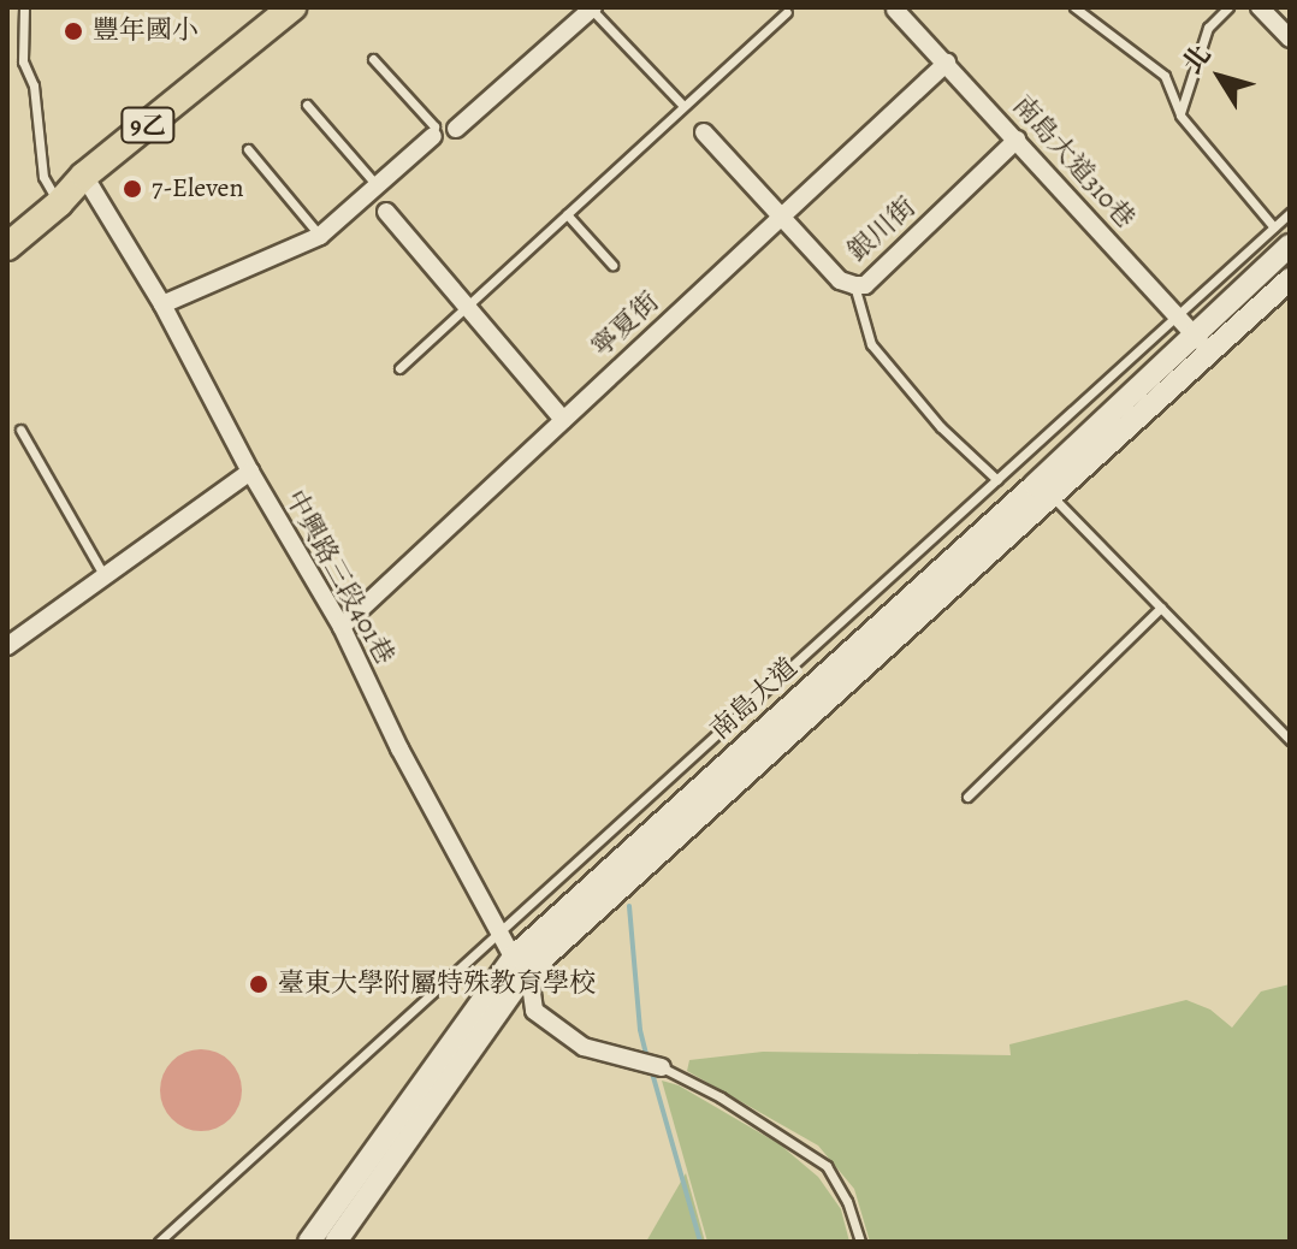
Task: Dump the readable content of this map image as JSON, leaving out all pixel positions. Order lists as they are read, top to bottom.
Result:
{
  "streets": {
    "main road": ["9乙"],
    "street": [
      "南島大道310巷",
      "銀川街",
      "寧夏街",
      "中興路三段401巷",
      "南島大道"
    ]
  },
  "crossings": [
    ["9乙", "中興路三段401巷"],
    ["南島大道310巷", "銀川街"],
    ["南島大道310巷", "寧夏街"],
    ["南島大道310巷", "南島大道"],
    ["銀川街", "寧夏街"],
    ["寧夏街", "中興路三段401巷"],
    ["中興路三段401巷", "南島大道"]
  ],
  "places": ["豐年國小", "7-Eleven", "臺東大學附屬特殊教育學校"],
  "north": "top left"
}
